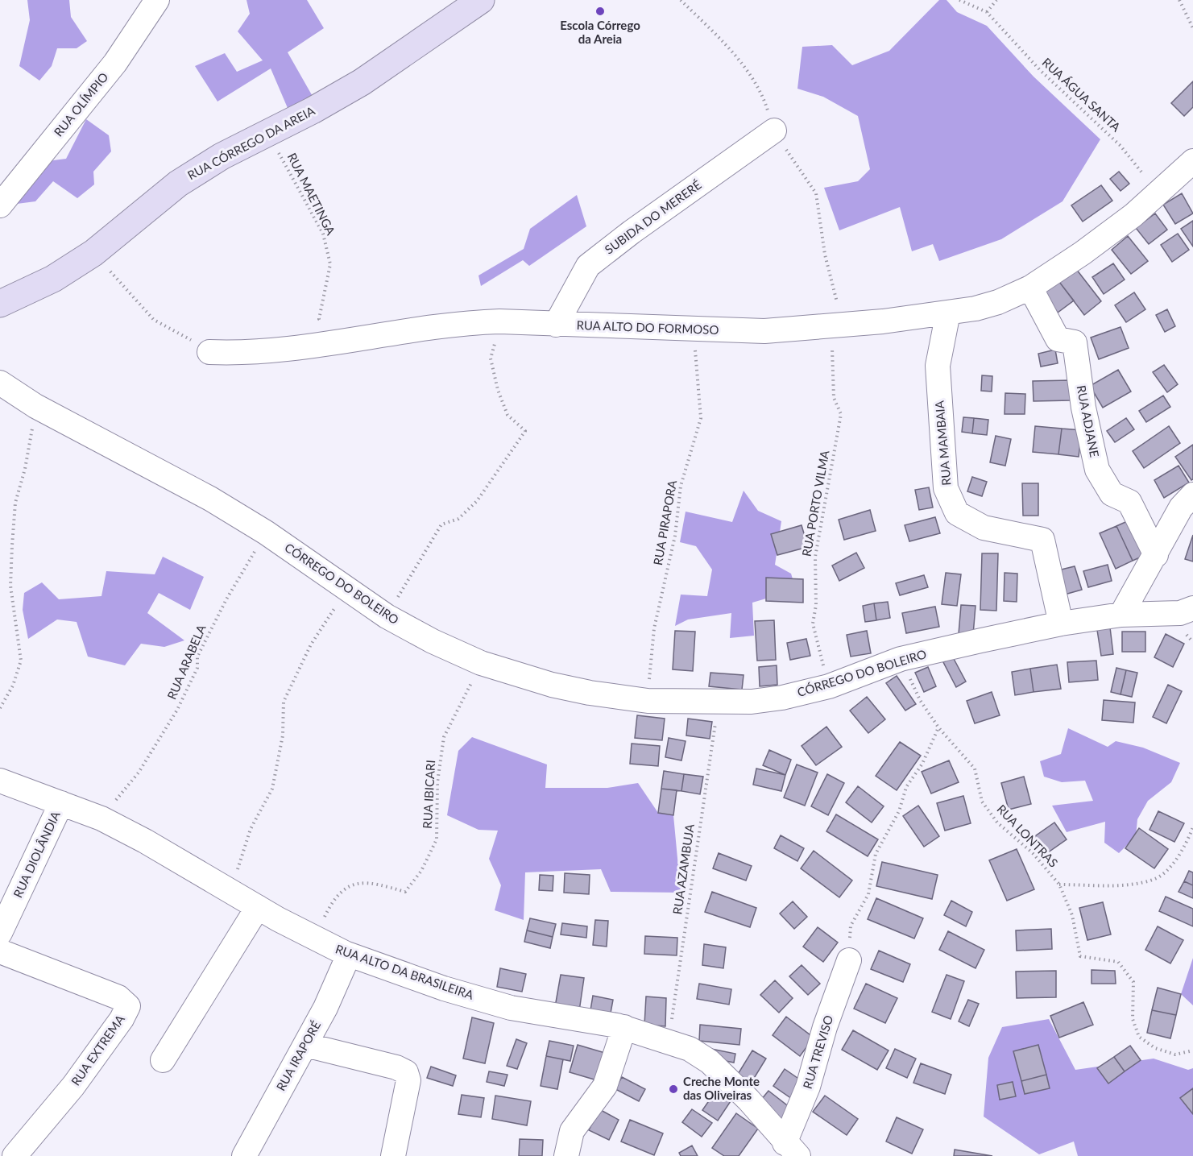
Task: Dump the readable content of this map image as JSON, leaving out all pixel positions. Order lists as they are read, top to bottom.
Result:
{
  "streets": {
    "street": [
      "RUA OLÍMPIO",
      "RUA CÓRREGO DA AREIA",
      "SUBIDA DO MERERÉ",
      "RUA ALTO DO FORMOSO",
      "RUA ADJANE",
      "RUA MAMBAIA",
      "CÓRREGO DO BOLEIRO",
      "RUA DIOLÂNDIA",
      "RUA ALTO DA BRASILEIRA",
      "RUA EXTREMA",
      "RUA TREVISO",
      "RUA IRAPORÉ"
    ],
    "path": [
      "RUA ÁGUA SANTA",
      "RUA MAETINGA",
      "RUA PORTO VILMA",
      "RUA PIRAPORA",
      "RUA ARABELA",
      "RUA IBICARI",
      "RUA LONTRAS",
      "RUA AZAMBUJA"
    ]
  },
  "crossings": [
    ["RUA ÁGUA SANTA", "RUA ALTO DO FORMOSO"],
    ["RUA CÓRREGO DA AREIA", "RUA MAETINGA"],
    ["RUA MAETINGA", "RUA ALTO DO FORMOSO"],
    ["SUBIDA DO MERERÉ", "RUA ALTO DO FORMOSO"],
    ["RUA ALTO DO FORMOSO", "RUA ADJANE"],
    ["RUA ALTO DO FORMOSO", "RUA MAMBAIA"],
    ["RUA ALTO DO FORMOSO", "RUA PORTO VILMA"],
    ["RUA ALTO DO FORMOSO", "RUA PIRAPORA"],
    ["RUA MAMBAIA", "CÓRREGO DO BOLEIRO"],
    ["RUA PORTO VILMA", "CÓRREGO DO BOLEIRO"],
    ["RUA PIRAPORA", "CÓRREGO DO BOLEIRO"],
    ["CÓRREGO DO BOLEIRO", "RUA ARABELA"],
    ["CÓRREGO DO BOLEIRO", "RUA IBICARI"],
    ["CÓRREGO DO BOLEIRO", "RUA LONTRAS"],
    ["CÓRREGO DO BOLEIRO", "RUA AZAMBUJA"],
    ["RUA ARABELA", "RUA ALTO DA BRASILEIRA"],
    ["RUA IBICARI", "RUA ALTO DA BRASILEIRA"],
    ["RUA DIOLÂNDIA", "RUA ALTO DA BRASILEIRA"],
    ["RUA AZAMBUJA", "RUA ALTO DA BRASILEIRA"],
    ["RUA ALTO DA BRASILEIRA", "RUA TREVISO"],
    ["RUA ALTO DA BRASILEIRA", "RUA IRAPORÉ"]
  ],
  "places": ["Escola Córrego da Areia", "Creche Monte das Oliveiras"]
}
